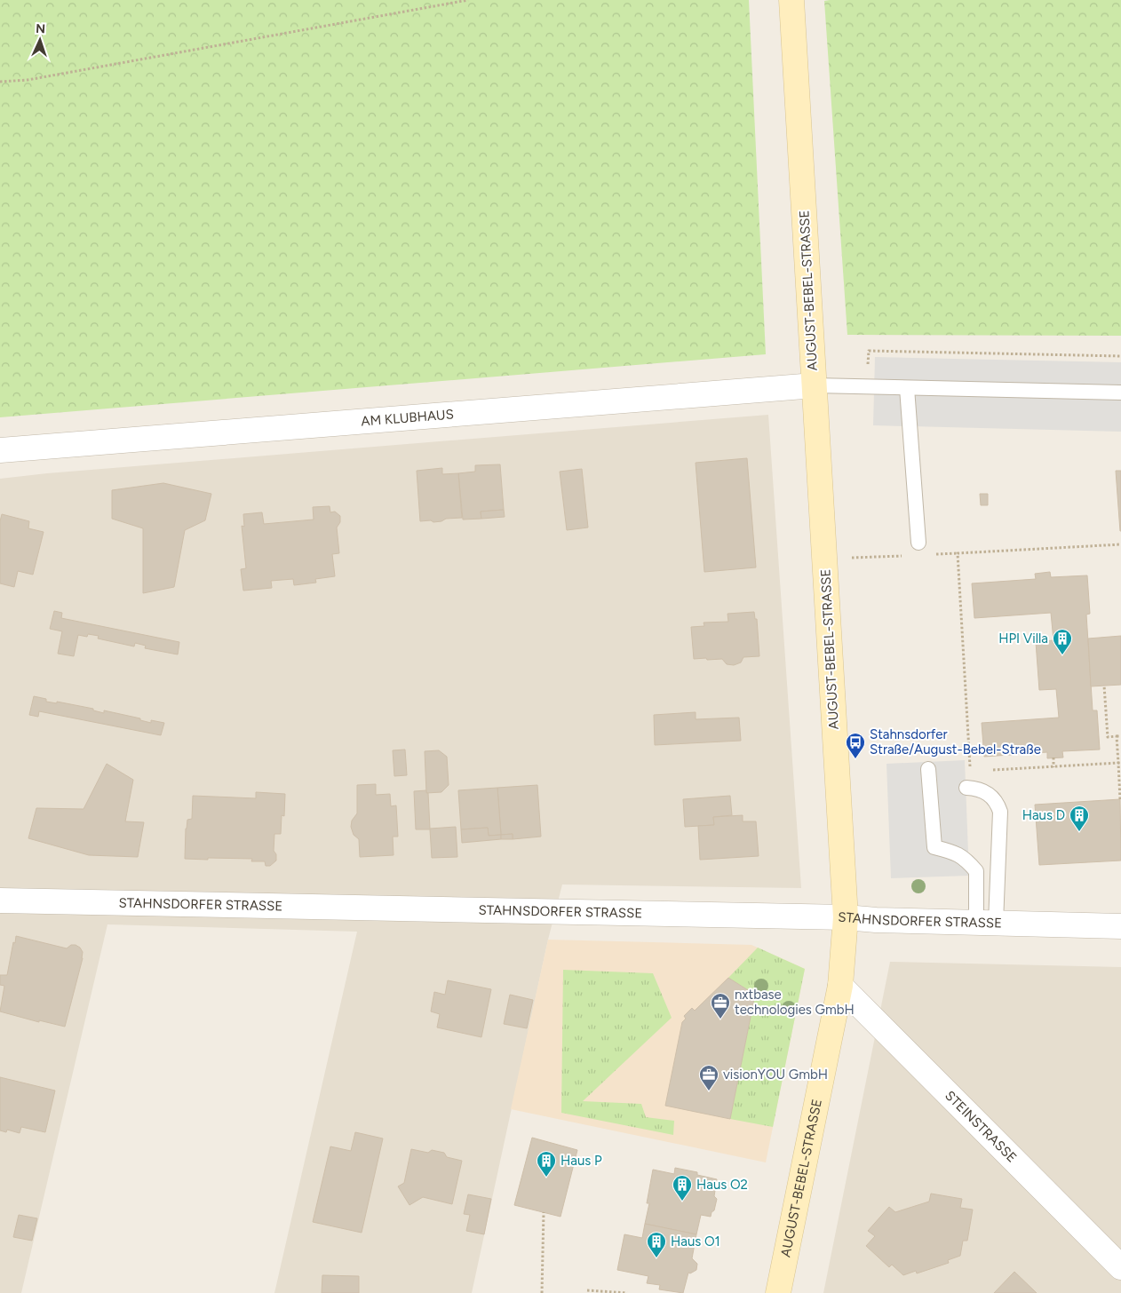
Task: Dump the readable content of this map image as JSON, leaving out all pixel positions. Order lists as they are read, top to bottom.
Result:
{
  "streets": {
    "street": [
      "AUGUST-BEBEL-STRASSE",
      "AM KLUBHAUS",
      "STAHNSDORFER STRASSE",
      "STEINSTRASSE"
    ]
  },
  "crossings": [
    ["AUGUST-BEBEL-STRASSE", "AM KLUBHAUS"],
    ["AUGUST-BEBEL-STRASSE", "STAHNSDORFER STRASSE"],
    ["AUGUST-BEBEL-STRASSE", "STEINSTRASSE"]
  ],
  "places": {
    "building": [
      "HPI Villa",
      "Haus D",
      "Haus P",
      "Haus O2",
      "Haus O1"
    ],
    "bus stop": ["Stahnsdorfer Straße/August-Bebel-Straße"],
    "office": ["nxtbase technologies GmbH", "visionYOU GmbH"]
  },
  "north": "top"
}
